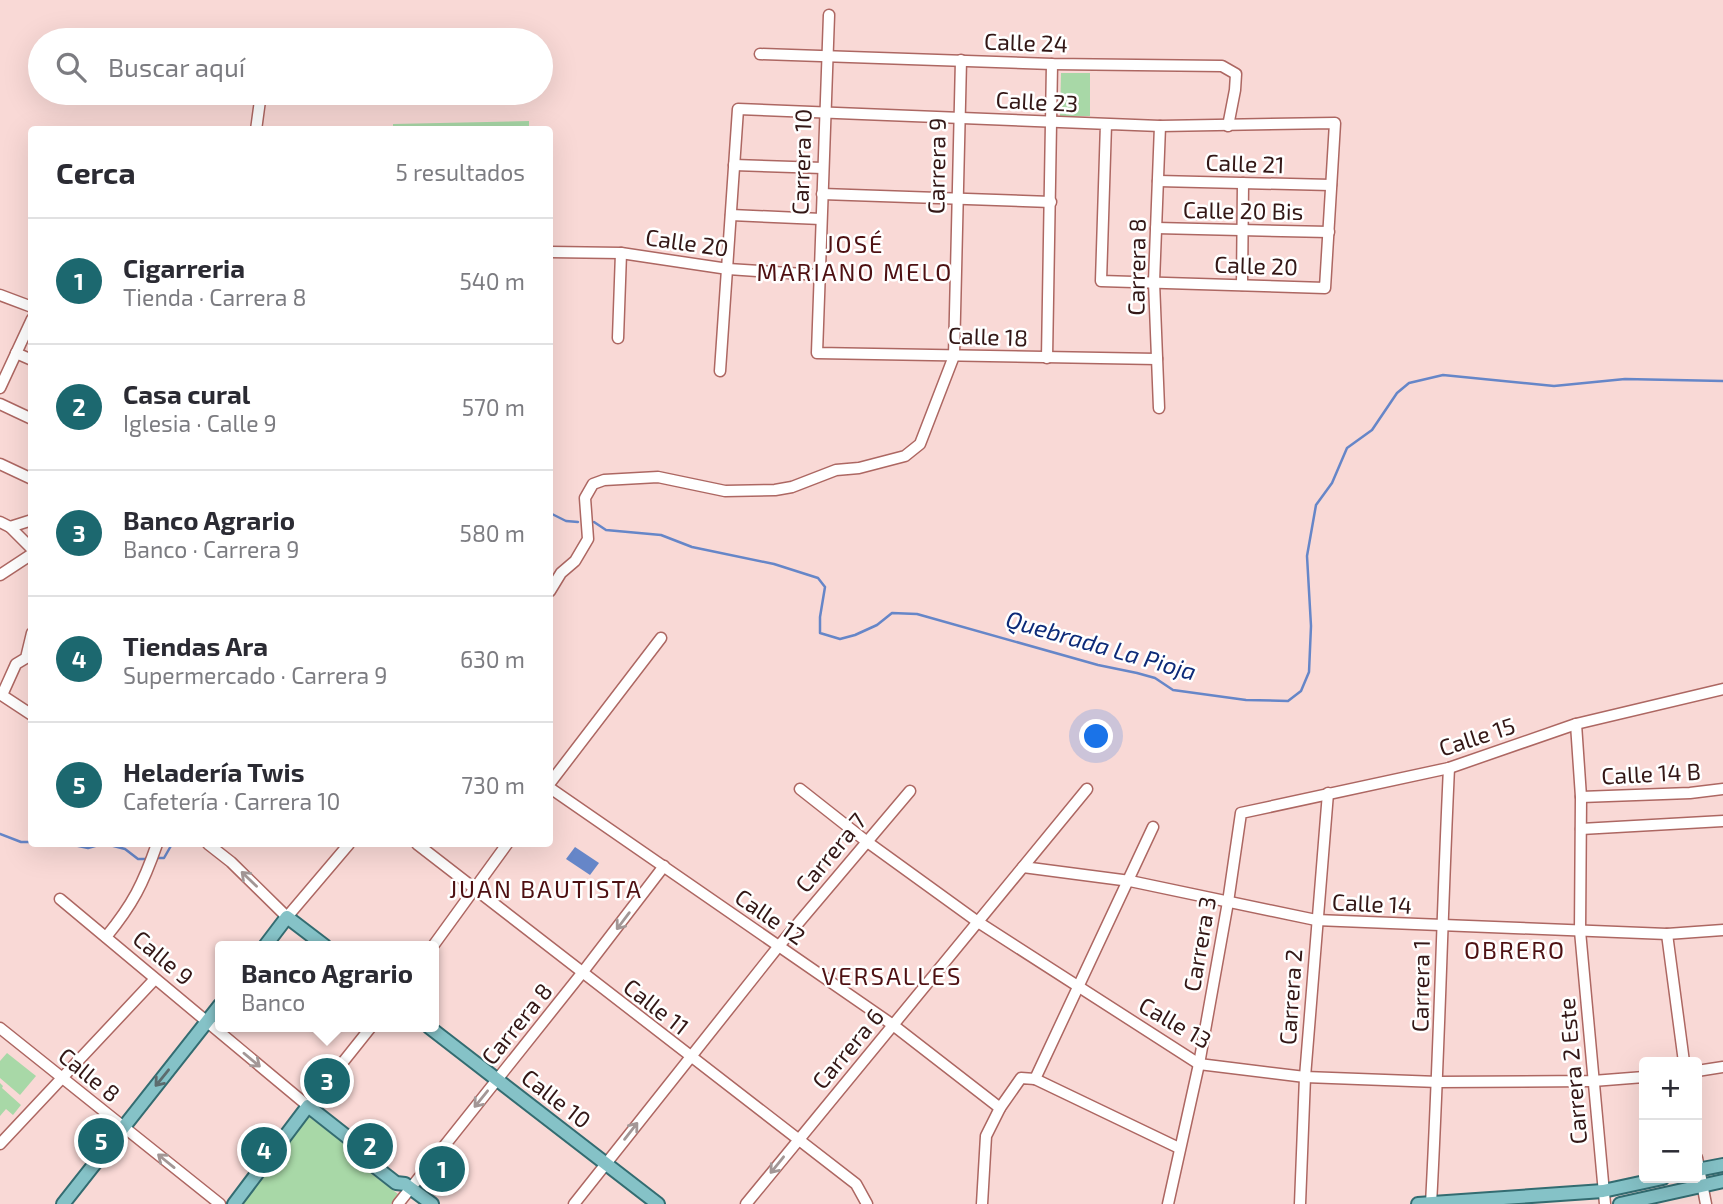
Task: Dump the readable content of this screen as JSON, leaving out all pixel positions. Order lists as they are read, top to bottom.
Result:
{
  "streets": {
    "main road": ["Calle 9", "Calle 10"],
    "street": [
      "Calle 24",
      "Calle 23",
      "Carrera 10",
      "Calle 21",
      "Carrera 9",
      "Calle 20 Bis",
      "Calle 20",
      "Carrera 8",
      "Calle 18",
      "Calle 15",
      "Calle 14 B",
      "Carrera 7",
      "Calle 14",
      "Calle 12",
      "Carrera 3",
      "Carrera 1",
      "Carrera 2",
      "Calle 11",
      "Calle 13",
      "Carrera 6",
      "Carrera 2 Este",
      "Calle 8"
    ]
  },
  "crossings": [
    ["Calle 24", "Calle 23"],
    ["Calle 24", "Carrera 10"],
    ["Calle 24", "Carrera 9"],
    ["Calle 23", "Carrera 10"],
    ["Calle 23", "Calle 21"],
    ["Calle 23", "Carrera 9"],
    ["Calle 23", "Calle 20"],
    ["Calle 23", "Carrera 8"],
    ["Carrera 10", "Calle 20"],
    ["Carrera 10", "Calle 18"],
    ["Calle 21", "Carrera 8"],
    ["Carrera 9", "Calle 18"],
    ["Calle 20 Bis", "Calle 20"],
    ["Calle 20 Bis", "Carrera 8"],
    ["Calle 20", "Carrera 8"],
    ["Carrera 8", "Calle 18"],
    ["Carrera 8", "Calle 12"],
    ["Carrera 8", "Calle 9"],
    ["Carrera 8", "Calle 11"],
    ["Carrera 8", "Calle 10"],
    ["Calle 15", "Carrera 3"],
    ["Calle 15", "Carrera 1"],
    ["Calle 15", "Carrera 2"],
    ["Calle 15", "Carrera 2 Este"],
    ["Calle 14 B", "Carrera 2 Este"],
    ["Carrera 7", "Calle 12"],
    ["Carrera 7", "Calle 11"],
    ["Carrera 7", "Calle 13"],
    ["Carrera 7", "Calle 10"],
    ["Calle 14", "Carrera 3"],
    ["Calle 14", "Carrera 1"],
    ["Calle 14", "Carrera 2"],
    ["Calle 14", "Carrera 6"],
    ["Calle 14", "Carrera 2 Este"],
    ["Calle 12", "Carrera 6"],
    ["Carrera 3", "Calle 13"],
    ["Carrera 1", "Calle 13"],
    ["Carrera 2", "Calle 13"],
    ["Calle 11", "Carrera 6"],
    ["Calle 13", "Carrera 6"],
    ["Calle 13", "Carrera 2 Este"]
  ],
  "one_way": ["Carrera 8", "Calle 8"],
  "districts": [
    "JOSÉ MARIANO MELO",
    "JUAN BAUTISTA",
    "OBRERO",
    "VERSALLES"
  ],
  "water": ["Quebrada La Pioja"],
  "page": {
    "search": "Buscar aquí",
    "heading": ["Cerca", "5 resultados"],
    "list": [
      {
        "mark": "1",
        "name": "Cigarreria",
        "note": "Tienda · Carrera 8",
        "value": "540 m"
      },
      {
        "mark": "2",
        "name": "Casa cural",
        "note": "Iglesia · Calle 9",
        "value": "570 m"
      },
      {
        "mark": "3",
        "name": "Banco Agrario",
        "note": "Banco · Carrera 9",
        "value": "580 m"
      },
      {
        "mark": "4",
        "name": "Tiendas Ara",
        "note": "Supermercado · Carrera 9",
        "value": "630 m"
      },
      {
        "mark": "5",
        "name": "Heladería Twis",
        "note": "Cafetería · Carrera 10",
        "value": "730 m"
      }
    ],
    "popup": ["Banco Agrario", "Banco"],
    "pins": [
      "3",
      "5",
      "2",
      "4",
      "1"
    ],
    "map_buttons": ["+", "−"]
  }
}
